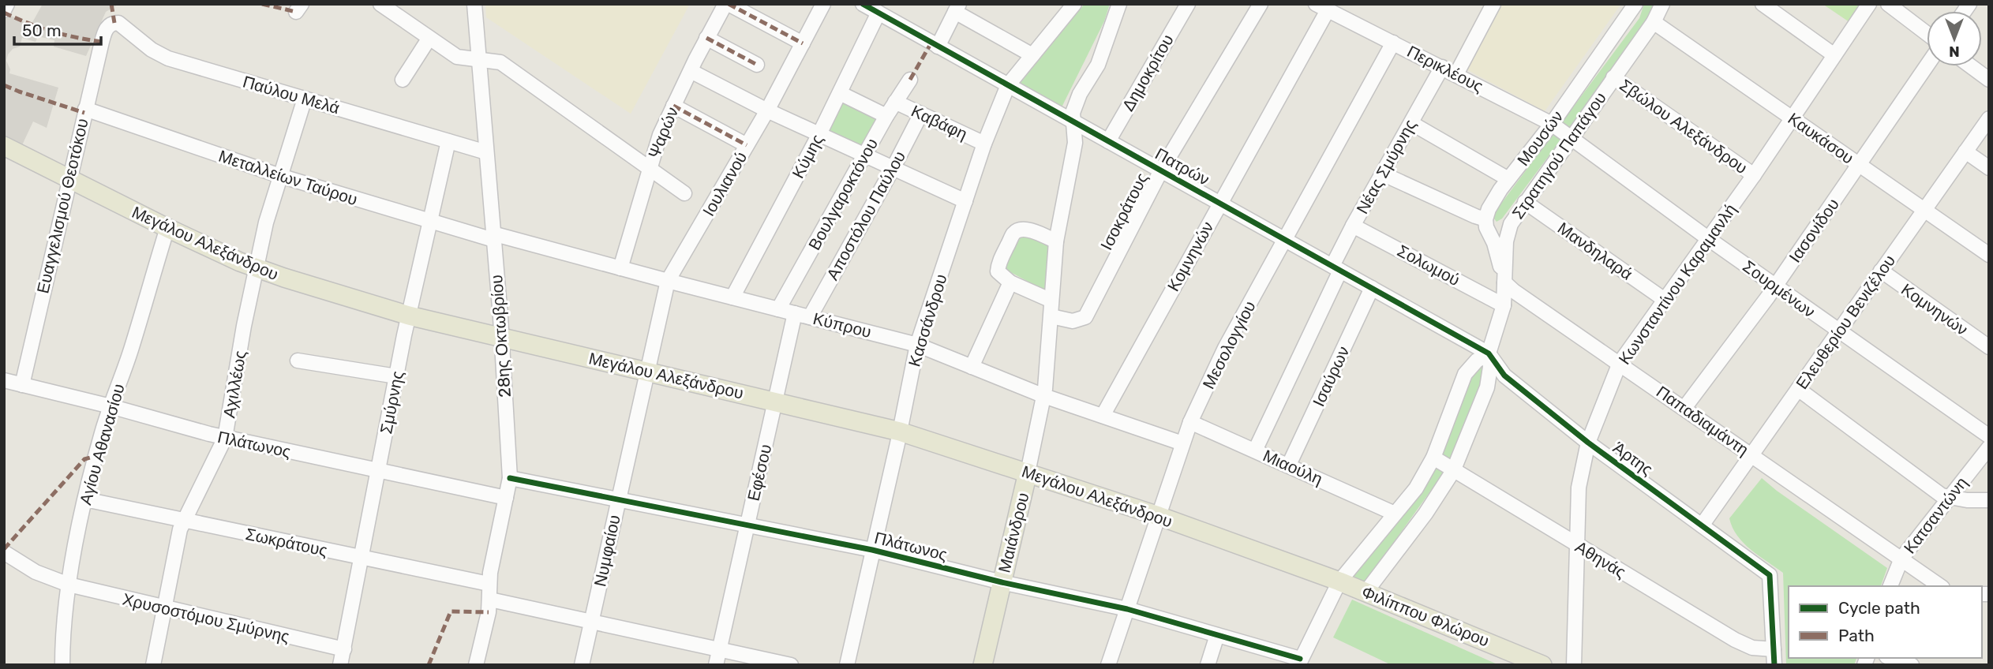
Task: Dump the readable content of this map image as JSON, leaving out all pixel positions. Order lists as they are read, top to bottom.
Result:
{
  "streets": {
    "main road": ["Μεγάλου Αλεξάνδρου", "Μαιάνδρου", "Φιλίππου Φλώρου"],
    "street": [
      "Περικλέους",
      "Δημοκρίτου",
      "Παύλου Μελά",
      "Καβάφη",
      "Σβώλου Αλεξάνδρου",
      "Ψαρών",
      "Μουσών",
      "Καυκάσου",
      "Στρατηγού Παπάγου",
      "Κύμης",
      "Πατρών",
      "Νέας Σμύρνης",
      "Μεταλλείων Ταύρου",
      "Ιουλιανού",
      "Βουλγαροκτόνου",
      "Ευαγγελισμού Θεοτόκου",
      "Ισοκράτους",
      "Αποστόλου Παύλου",
      "Ιασoνίδου",
      "Μανδηλαρά",
      "Κομνηνών",
      "Σολωμού",
      "Κωνσταντίνου Καραμανλή",
      "Σουρμένων",
      "Κασσάνδρου",
      "Ελευθερίου Βενιζέλου",
      "Κύπρου",
      "28ης Οκτωβρίου",
      "Μεσολογγίου",
      "Ισαύρων",
      "Αχιλλέως",
      "Σμύρνης",
      "Παπαδιαμάντη",
      "Αγίου Αθανασίου",
      "Πλάτωνος",
      "Άρτης",
      "Μιαούλη",
      "Εφέσου",
      "Κατσαντώνη",
      "Σωκράτους",
      "Νυμφαίου",
      "Αθηνάς",
      "Χρυσοστόμου Σμύρνης"
    ]
  },
  "crossings": [
    ["Περικλέους", "Μουσών"],
    ["Περικλέους", "Στρατηγού Παπάγου"],
    ["Περικλέους", "Νέας Σμύρνης"],
    ["Περικλέους", "Κομνηνών"],
    ["Περικλέους", "Σουρμένων"],
    ["Περικλέους", "Μεσολογγίου"],
    ["Δημοκρίτου", "Πατρών"],
    ["Παύλου Μελά", "Ευαγγελισμού Θεοτόκου"],
    ["Παύλου Μελά", "28ης Οκτωβρίου"],
    ["Παύλου Μελά", "Αχιλλέως"],
    ["Παύλου Μελά", "Σμύρνης"],
    ["Καβάφη", "Κύμης"],
    ["Καβάφη", "Βουλγαροκτόνου"],
    ["Καβάφη", "Αποστόλου Παύλου"],
    ["Καβάφη", "Κασσάνδρου"],
    ["Σβώλου Αλεξάνδρου", "Στρατηγού Παπάγου"],
    ["Σβώλου Αλεξάνδρου", "Κωνσταντίνου Καραμανλή"],
    ["Ψαρών", "Κύπρου"],
    ["Καυκάσου", "Στρατηγού Παπάγου"],
    ["Καυκάσου", "Ιασoνίδου"],
    ["Καυκάσου", "Κωνσταντίνου Καραμανλή"],
    ["Καυκάσου", "Ελευθερίου Βενιζέλου"],
    ["Στρατηγού Παπάγου", "Πατρών"],
    ["Στρατηγού Παπάγου", "Μανδηλαρά"],
    ["Στρατηγού Παπάγου", "Σολωμού"],
    ["Στρατηγού Παπάγου", "Σουρμένων"],
    ["Στρατηγού Παπάγου", "Παπαδιαμάντη"],
    ["Στρατηγού Παπάγου", "Άρτης"],
    ["Στρατηγού Παπάγου", "Αθηνάς"],
    ["Στρατηγού Παπάγου", "Φιλίππου Φλώρου"],
    ["Κύμης", "Πατρών"],
    ["Κύμης", "Κύπρου"],
    ["Πατρών", "Νέας Σμύρνης"],
    ["Πατρών", "Ισοκράτους"],
    ["Πατρών", "Κομνηνών"],
    ["Πατρών", "Κασσάνδρου"],
    ["Πατρών", "Μεσολογγίου"],
    ["Πατρών", "Ισαύρων"],
    ["Πατρών", "Άρτης"],
    ["Πατρών", "Μαιάνδρου"],
    ["Νέας Σμύρνης", "Σολωμού"],
    ["Νέας Σμύρνης", "Μιαούλη"],
    ["Μεταλλείων Ταύρου", "Ευαγγελισμού Θεοτόκου"],
    ["Μεταλλείων Ταύρου", "Κύπρου"],
    ["Μεταλλείων Ταύρου", "28ης Οκτωβρίου"],
    ["Μεταλλείων Ταύρου", "Αχιλλέως"],
    ["Μεταλλείων Ταύρου", "Σμύρνης"],
    ["Ιουλιανού", "Μεγάλου Αλεξάνδρου"],
    ["Ιουλιανού", "Κύπρου"],
    ["Ιουλιανού", "Νυμφαίου"],
    ["Βουλγαροκτόνου", "Κύπρου"],
    ["Ευαγγελισμού Θεοτόκου", "Μεγάλου Αλεξάνδρου"],
    ["Ευαγγελισμού Θεοτόκου", "Πλάτωνος"],
    ["Ισοκράτους", "Μαιάνδρου"],
    ["Αποστόλου Παύλου", "Κύπρου"],
    ["Ιασoνίδου", "Σουρμένων"],
    ["Ιασoνίδου", "Παπαδιαμάντη"],
    ["Μεγάλου Αλεξάνδρου", "Κασσάνδρου"],
    ["Μεγάλου Αλεξάνδρου", "28ης Οκτωβρίου"],
    ["Μεγάλου Αλεξάνδρου", "Μεσολογγίου"],
    ["Μεγάλου Αλεξάνδρου", "Αχιλλέως"],
    ["Μεγάλου Αλεξάνδρου", "Σμύρνης"],
    ["Μεγάλου Αλεξάνδρου", "Αγίου Αθανασίου"],
    ["Μεγάλου Αλεξάνδρου", "Εφέσου"],
    ["Μεγάλου Αλεξάνδρου", "Μαιάνδρου"],
    ["Μεγάλου Αλεξάνδρου", "Νυμφαίου"],
    ["Μεγάλου Αλεξάνδρου", "Φιλίππου Φλώρου"],
    ["Μανδηλαρά", "Κωνσταντίνου Καραμανλή"],
    ["Κομνηνών", "Ελευθερίου Βενιζέλου"],
    ["Κομνηνών", "Κύπρου"],
    ["Κωνσταντίνου Καραμανλή", "Σουρμένων"],
    ["Κωνσταντίνου Καραμανλή", "Παπαδιαμάντη"],
    ["Κωνσταντίνου Καραμανλή", "Άρτης"],
    ["Κωνσταντίνου Καραμανλή", "Αθηνάς"],
    ["Σουρμένων", "Ελευθερίου Βενιζέλου"],
    ["Κασσάνδρου", "Κύπρου"],
    ["Κασσάνδρου", "Πλάτωνος"],
    ["Ελευθερίου Βενιζέλου", "Παπαδιαμάντη"],
    ["Ελευθερίου Βενιζέλου", "Άρτης"],
    ["Κύπρου", "28ης Οκτωβρίου"],
    ["Κύπρου", "Μεσολογγίου"],
    ["Κύπρου", "Εφέσου"],
    ["Κύπρου", "Μαιάνδρου"],
    ["28ης Οκτωβρίου", "Πλάτωνος"],
    ["28ης Οκτωβρίου", "Σωκράτους"],
    ["Μεσολογγίου", "Πλάτωνος"],
    ["Μεσολογγίου", "Μιαούλη"],
    ["Ισαύρων", "Μιαούλη"],
    ["Αχιλλέως", "Πλάτωνος"],
    ["Αχιλλέως", "Σωκράτους"],
    ["Αχιλλέως", "Χρυσοστόμου Σμύρνης"],
    ["Σμύρνης", "Πλάτωνος"],
    ["Σμύρνης", "Σωκράτους"],
    ["Σμύρνης", "Χρυσοστόμου Σμύρνης"],
    ["Παπαδιαμάντη", "Κατσαντώνη"],
    ["Αγίου Αθανασίου", "Πλάτωνος"],
    ["Αγίου Αθανασίου", "Σωκράτους"],
    ["Αγίου Αθανασίου", "Χρυσοστόμου Σμύρνης"],
    ["Πλάτωνος", "Εφέσου"],
    ["Πλάτωνος", "Μαιάνδρου"],
    ["Πλάτωνος", "Νυμφαίου"],
    ["Άρτης", "Αθηνάς"]
  ],
  "legend": ["Cycle path", "Path"],
  "scale_bar": "50 m",
  "north": "bottom"
}
